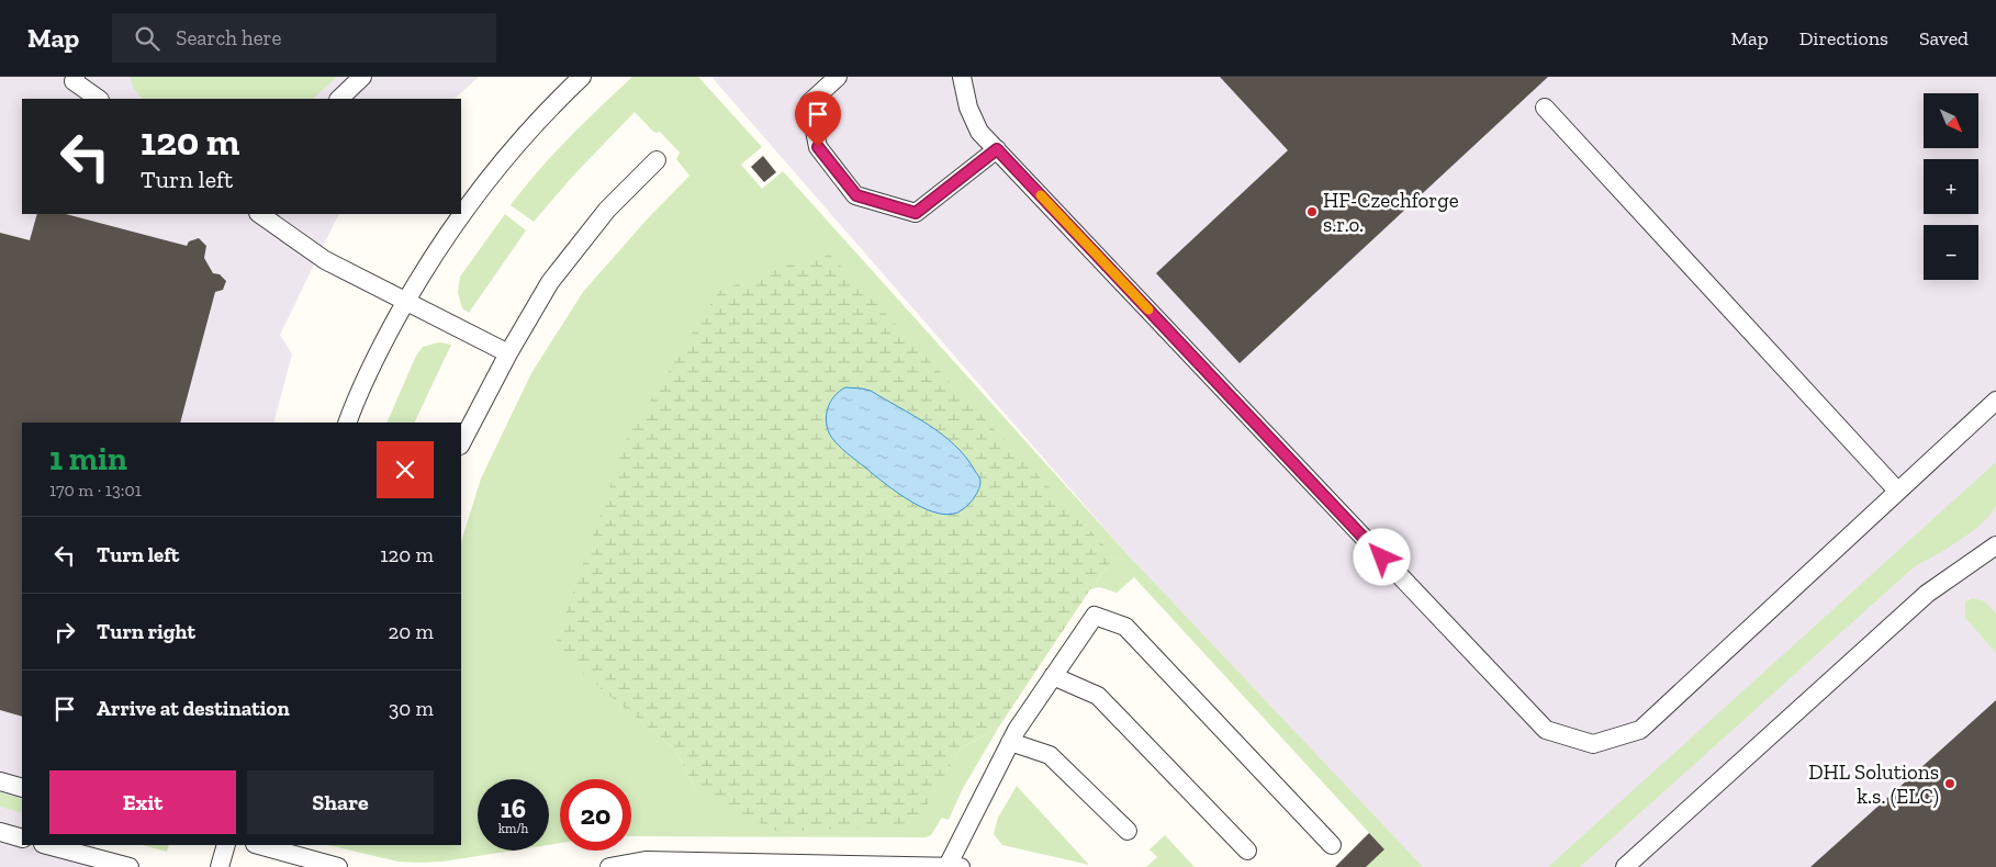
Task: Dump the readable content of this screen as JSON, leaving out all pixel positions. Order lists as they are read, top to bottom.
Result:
{
  "places": ["HF-Czechforge s.r.o.", "DHL Solutions k.s. (ELC)"],
  "north": "bottom right",
  "page": {
    "header": "Map",
    "search": "Search here",
    "nav": ["Map", "Directions", "Saved"],
    "map_buttons": ["+", "−"],
    "turn": ["120 m", "Turn left"],
    "heading": ["1 min", "170 m · 13:01"],
    "list": [
      {
        "name": "Turn left",
        "value": "120 m"
      },
      {
        "name": "Turn right",
        "value": "20 m"
      },
      {
        "name": "Arrive at destination",
        "value": "30 m"
      }
    ],
    "buttons": ["Exit", "Share"],
    "speed": "16 km/h",
    "limit": "20"
  }
}
